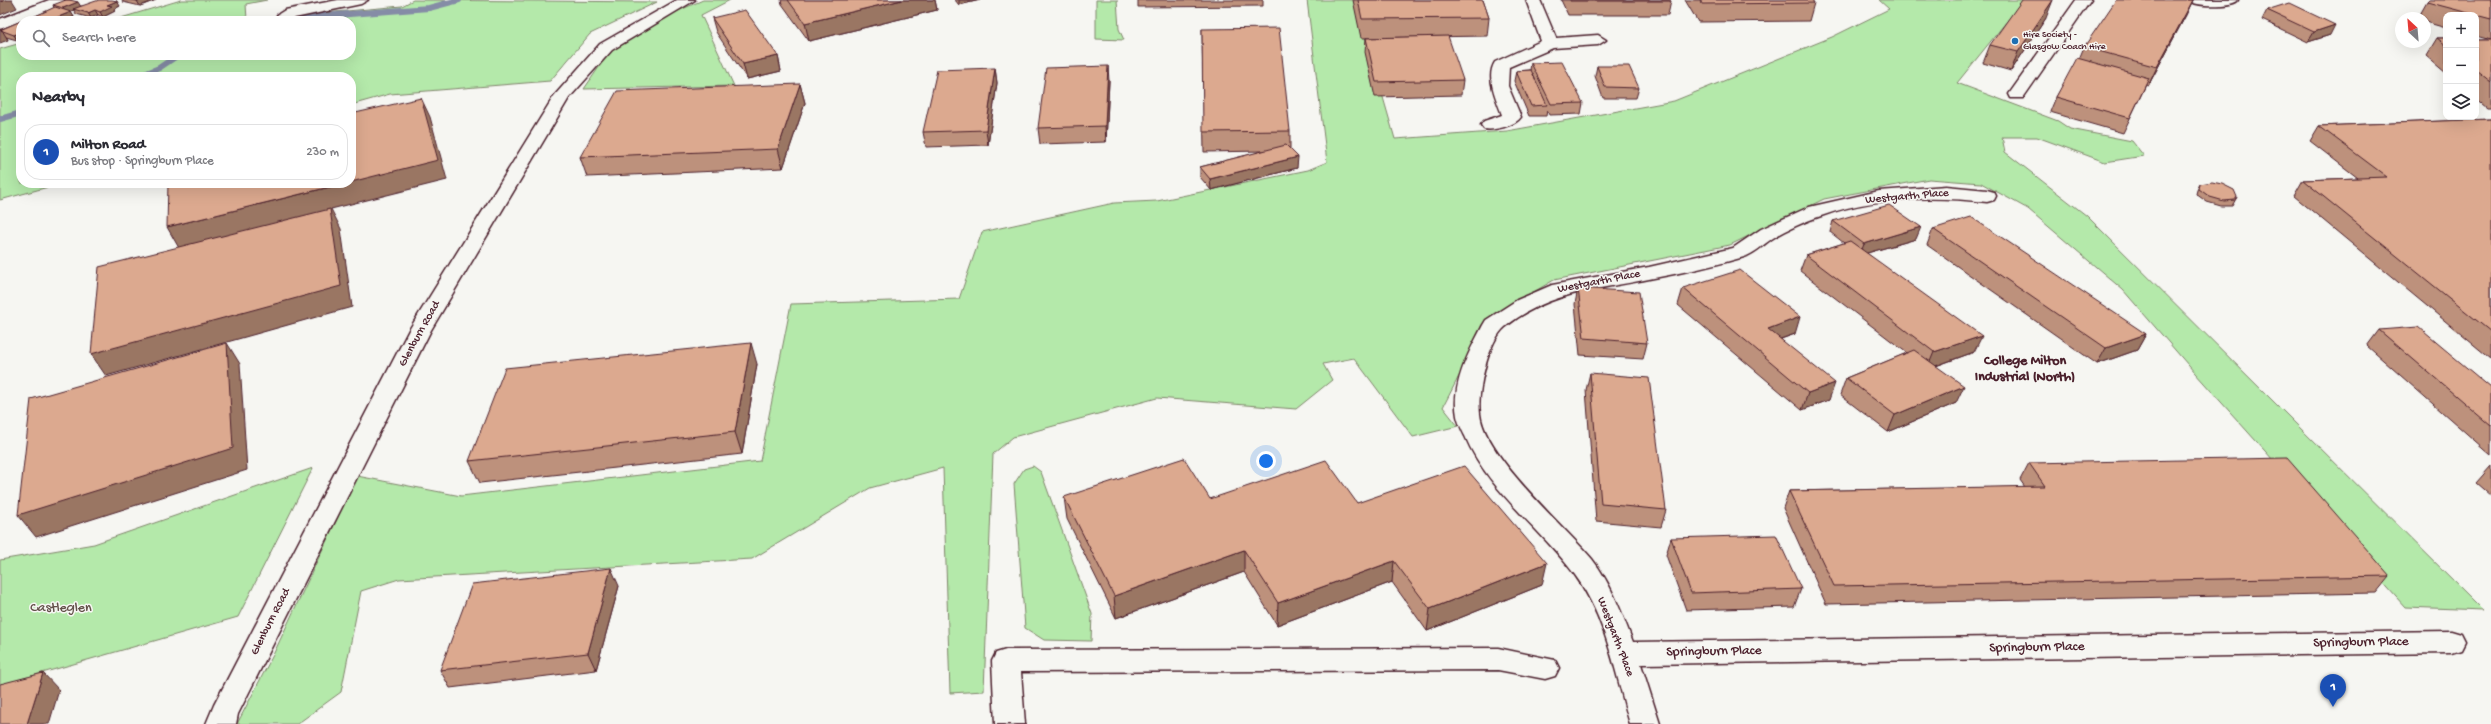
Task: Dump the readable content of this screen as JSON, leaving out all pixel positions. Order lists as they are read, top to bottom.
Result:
{
  "streets": {
    "street": ["Westgarth Place", "Glenburn Road", "Springburn Place"]
  },
  "crossings": [
    ["Westgarth Place", "Springburn Place"]
  ],
  "districts": ["College Milton Industrial (North)"],
  "parks": ["Castleglen"],
  "places": ["Hire Society - Glasgow Coach Hire"],
  "north": "top left",
  "page": {
    "map_buttons": ["+", "−"],
    "search": "Search here",
    "heading": "Nearby",
    "list": [
      {
        "mark": "1",
        "name": "Milton Road",
        "note": "Bus stop · Springburn Place",
        "value": "230 m"
      }
    ],
    "pins": "1"
  }
}
